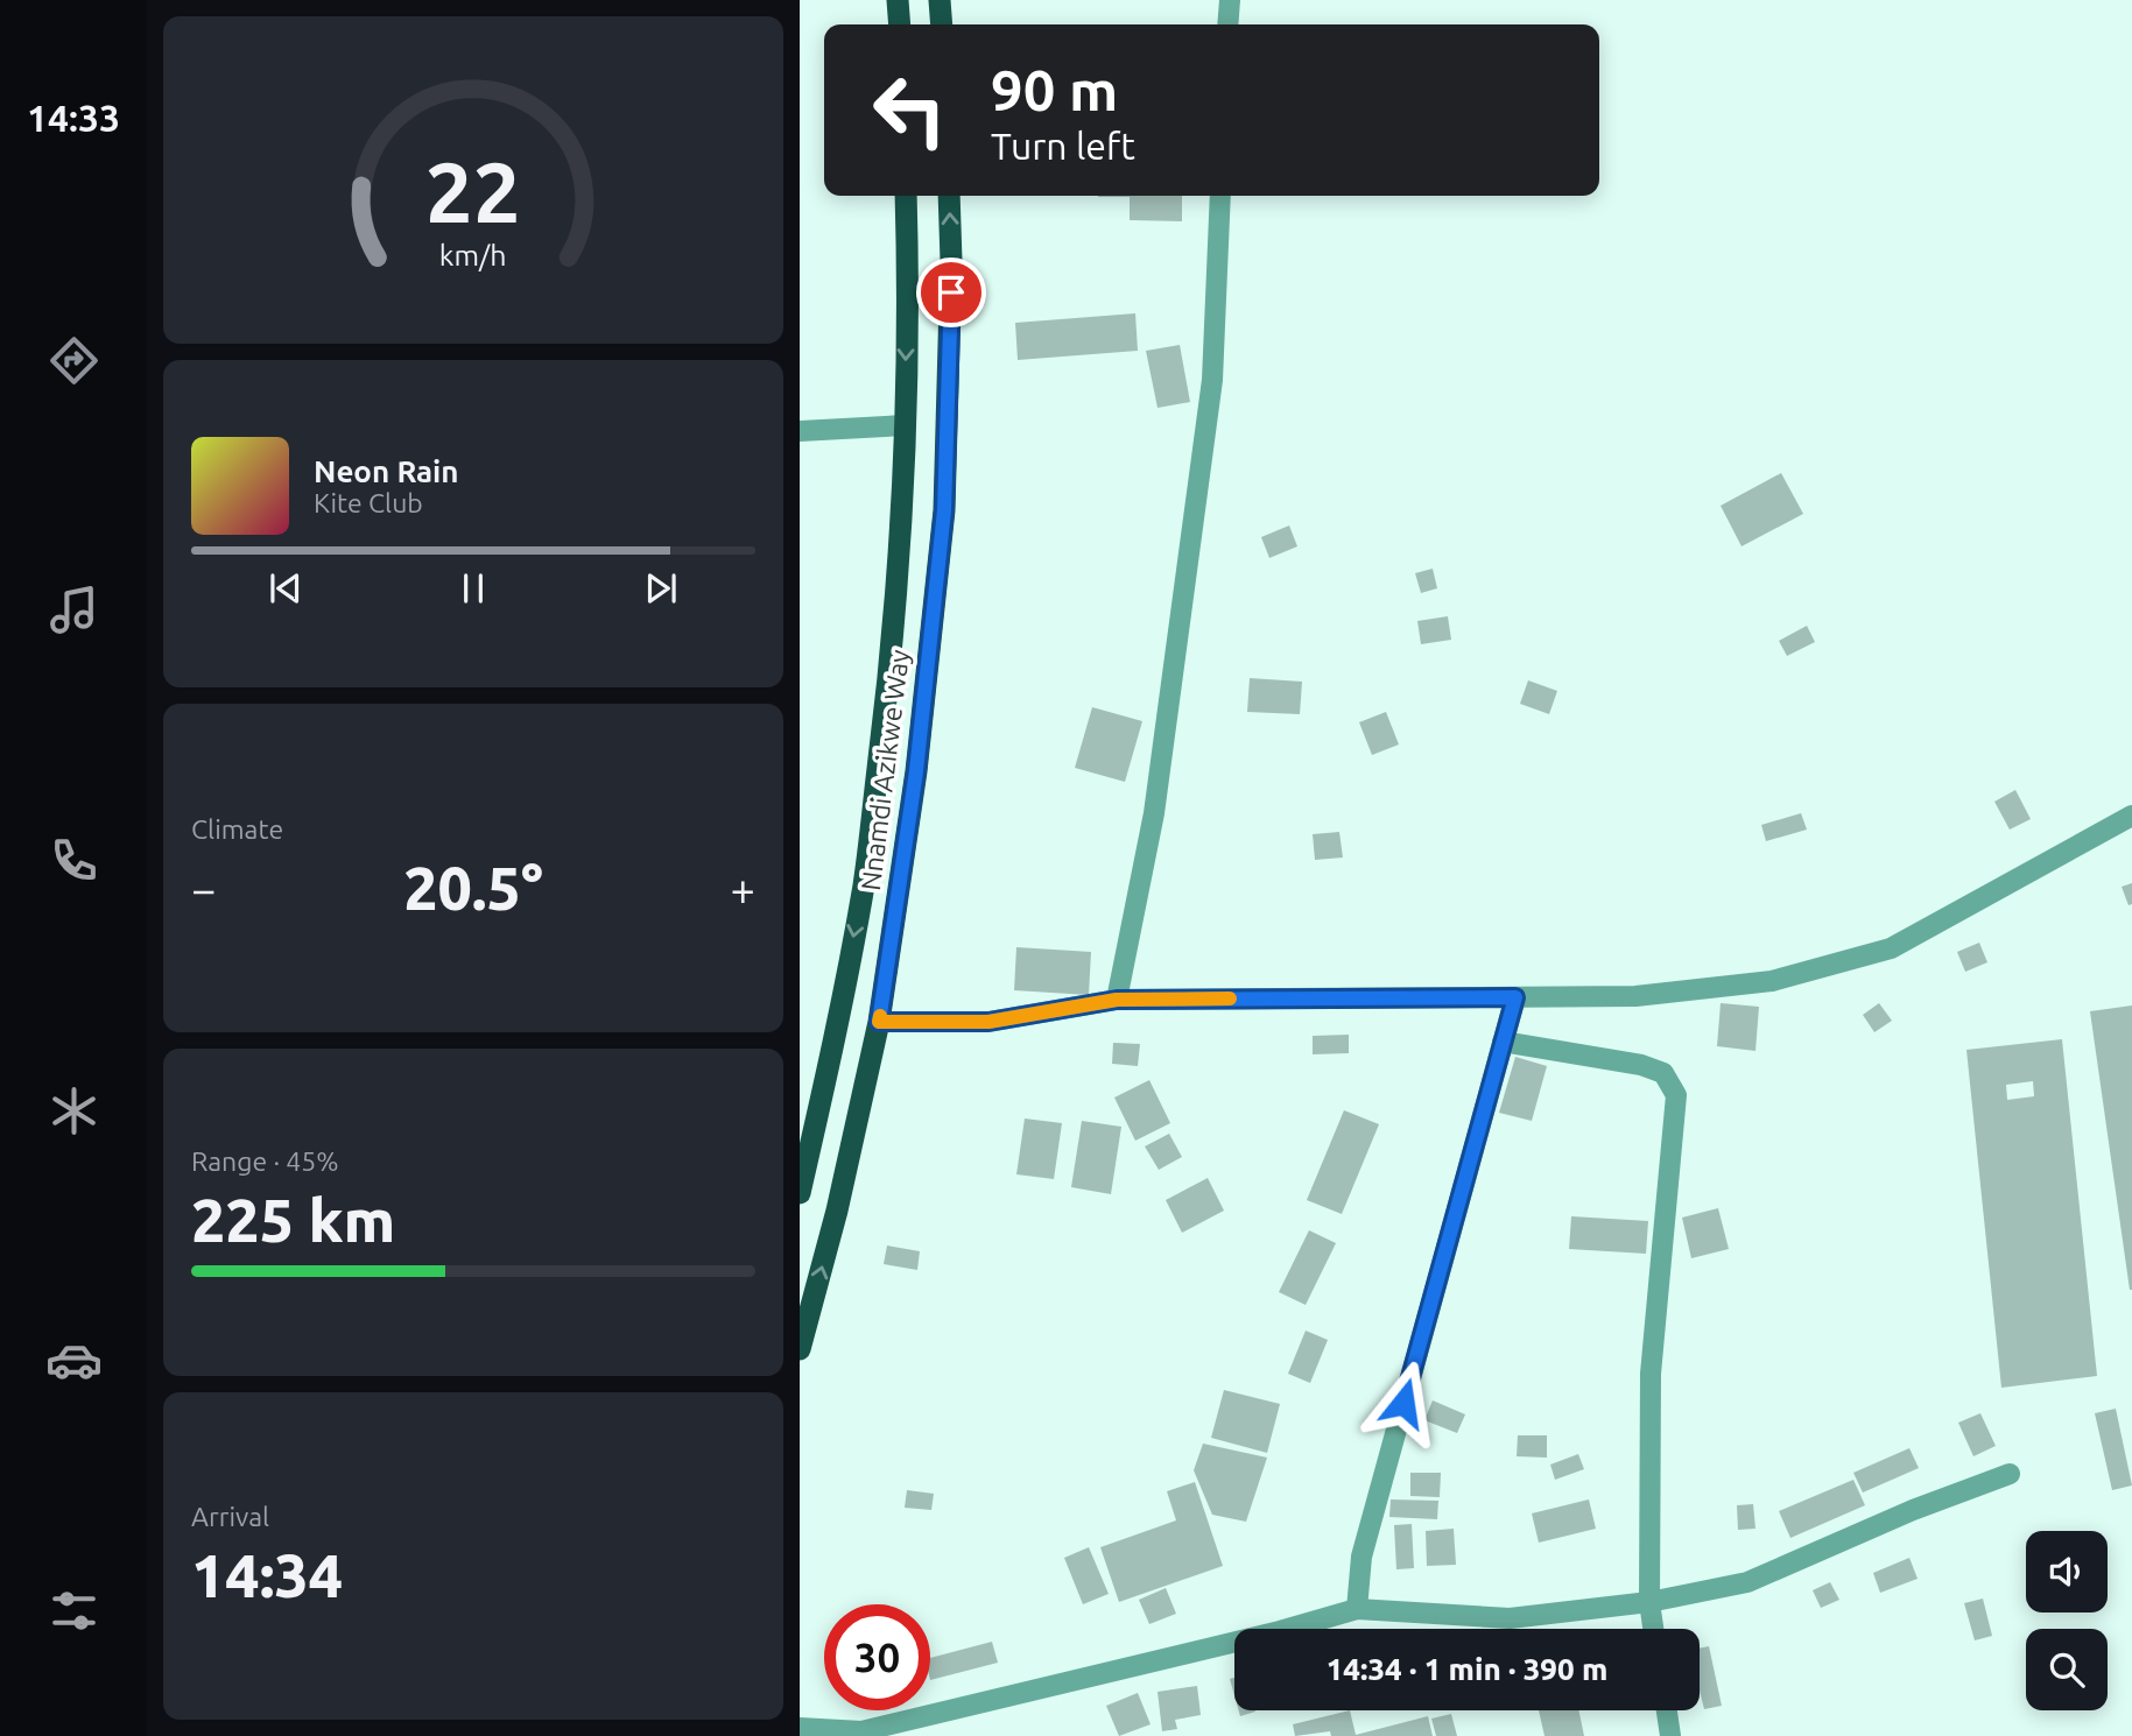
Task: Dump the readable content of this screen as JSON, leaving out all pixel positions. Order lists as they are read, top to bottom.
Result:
{
  "streets": {
    "highway": ["Nnamdi Azikwe Way"]
  },
  "page": {
    "tabs": "14:33",
    "turn": ["90 m", "Turn left"],
    "song": ["Neon Rain", "Kite Club"],
    "tile": [
      "Climate",
      ["Range · 45%", "225 km"],
      ["Arrival", "14:34"]
    ],
    "heat": ["−", "20.5°", "+"],
    "limit": "30",
    "trip": "14:34 · 1 min · 390 m",
    "gauge": ["22", "km/h"]
  }
}
